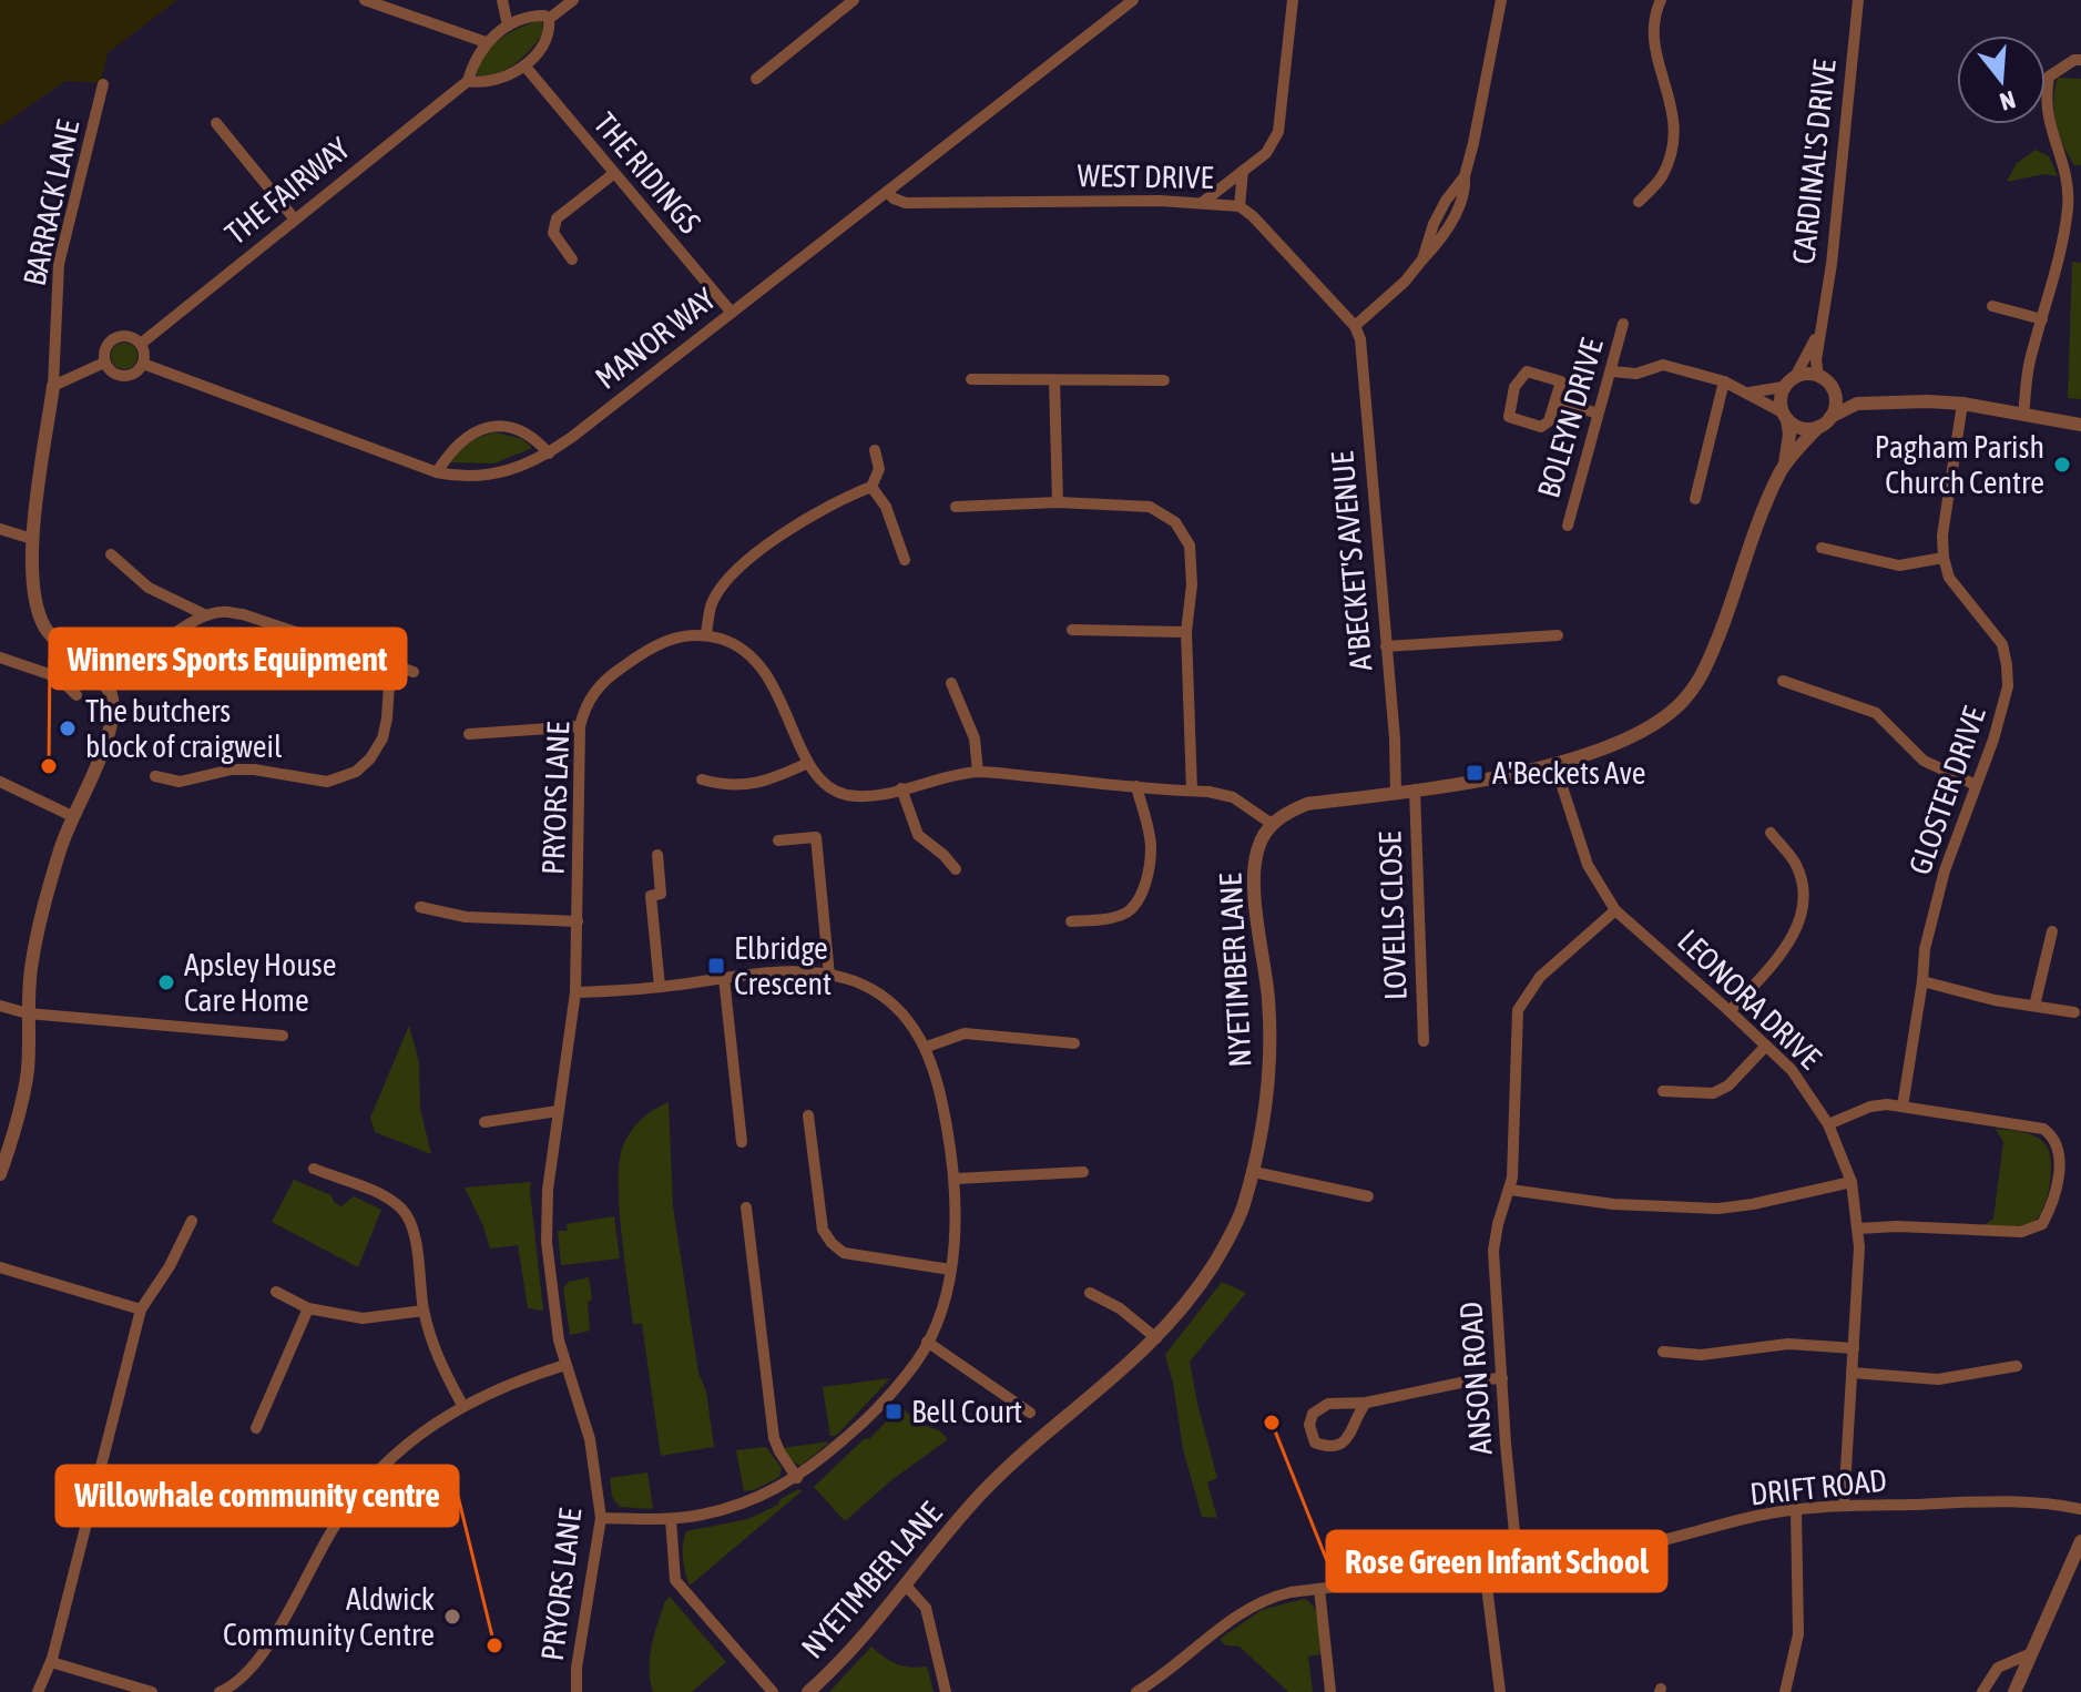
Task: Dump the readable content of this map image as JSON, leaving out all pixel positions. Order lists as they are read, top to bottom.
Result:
{
  "streets": {
    "street": [
      "CARDINAL'S DRIVE",
      "THE RIDINGS",
      "WEST DRIVE",
      "THE FAIRWAY",
      "BARRACK LANE",
      "MANOR WAY",
      "BOLEYN DRIVE",
      "A'BECKET'S AVENUE",
      "GLOSTER DRIVE",
      "PRYORS LANE",
      "LOVELLS CLOSE",
      "NYETIMBER LANE",
      "LEONORA DRIVE",
      "ANSON ROAD",
      "DRIFT ROAD"
    ]
  },
  "crossings": [
    ["THE RIDINGS", "THE FAIRWAY"],
    ["THE RIDINGS", "MANOR WAY"],
    ["WEST DRIVE", "MANOR WAY"],
    ["WEST DRIVE", "A'BECKET'S AVENUE"],
    ["THE FAIRWAY", "MANOR WAY"],
    ["LEONORA DRIVE", "ANSON ROAD"],
    ["LEONORA DRIVE", "DRIFT ROAD"],
    ["ANSON ROAD", "DRIFT ROAD"]
  ],
  "places": {
    "other": [
      "Pagham Parish Church Centre",
      "The butchers block of craigweil",
      "Winners Sports Equipment",
      "Apsley House Care Home",
      "Rose Green Infant School",
      "Aldwick Community Centre",
      "Willowhale community centre"
    ],
    "transit": ["A'Beckets Ave", "Elbridge Crescent", "Bell Court"]
  },
  "north": "bottom"
}
